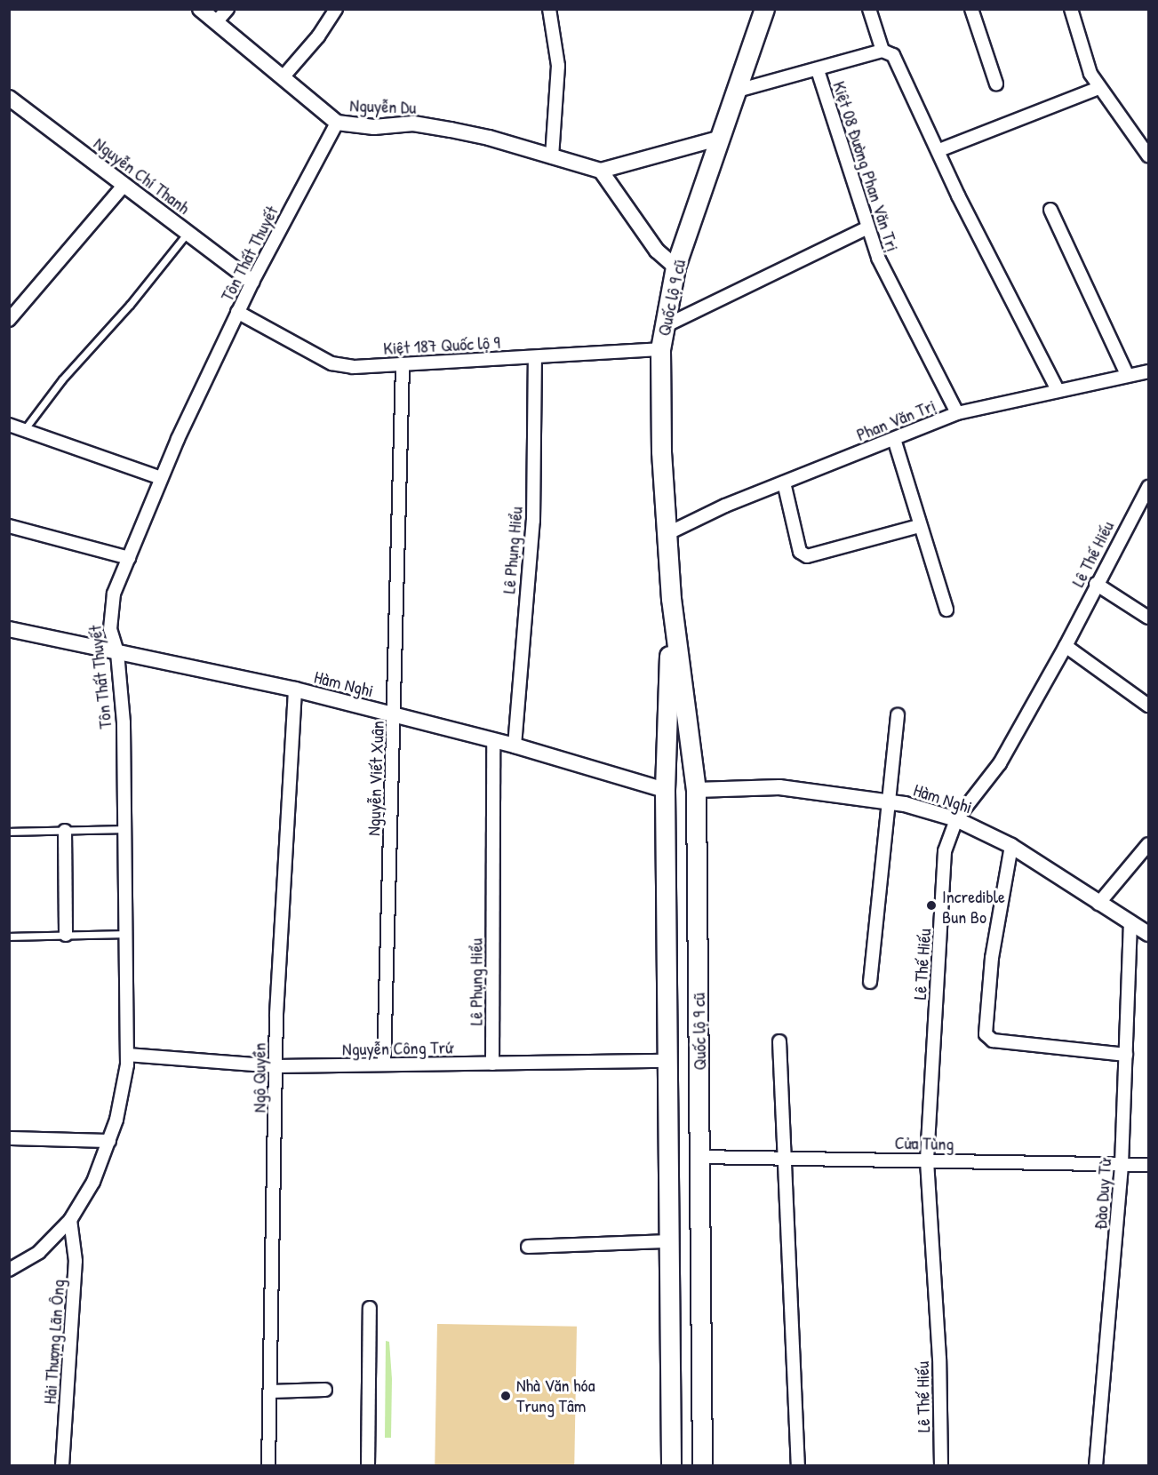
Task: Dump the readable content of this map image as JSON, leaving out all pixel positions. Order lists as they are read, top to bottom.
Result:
{
  "streets": {
    "main road": ["Quốc lộ 9 cũ"],
    "street": [
      "Nguyễn Du",
      "Kiệt 08 Đường Phan Văn Trị",
      "Nguyễn Chí Thanh",
      "Tôn Thất Thuyết",
      "Kiệt 187 Quốc lộ 9",
      "Phan Văn Trị",
      "Lê Phụng Hiểu",
      "Lê Thế Hiếu",
      "Hàm Nghi",
      "Nguyễn Viết Xuân",
      "Nguyễn Công Trứ",
      "Ngô Quyền",
      "Cửa Tùng",
      "Đào Duy Từ",
      "Hải Thượng Lãn Ông"
    ]
  },
  "crossings": [
    ["Nguyễn Du", "Tôn Thất Thuyết"],
    ["Kiệt 08 Đường Phan Văn Trị", "Phan Văn Trị"],
    ["Nguyễn Chí Thanh", "Tôn Thất Thuyết"],
    ["Tôn Thất Thuyết", "Kiệt 187 Quốc lộ 9"],
    ["Tôn Thất Thuyết", "Hàm Nghi"],
    ["Tôn Thất Thuyết", "Nguyễn Công Trứ"],
    ["Tôn Thất Thuyết", "Hải Thượng Lãn Ông"],
    ["Quốc lộ 9 cũ", "Kiệt 187 Quốc lộ 9"],
    ["Quốc lộ 9 cũ", "Phan Văn Trị"],
    ["Quốc lộ 9 cũ", "Hàm Nghi"],
    ["Quốc lộ 9 cũ", "Nguyễn Công Trứ"],
    ["Quốc lộ 9 cũ", "Cửa Tùng"],
    ["Kiệt 187 Quốc lộ 9", "Lê Phụng Hiểu"],
    ["Kiệt 187 Quốc lộ 9", "Nguyễn Viết Xuân"],
    ["Lê Phụng Hiểu", "Hàm Nghi"],
    ["Lê Phụng Hiểu", "Nguyễn Công Trứ"],
    ["Lê Thế Hiếu", "Hàm Nghi"],
    ["Lê Thế Hiếu", "Cửa Tùng"],
    ["Hàm Nghi", "Nguyễn Viết Xuân"],
    ["Hàm Nghi", "Ngô Quyền"],
    ["Hàm Nghi", "Đào Duy Từ"],
    ["Nguyễn Viết Xuân", "Nguyễn Công Trứ"],
    ["Nguyễn Công Trứ", "Ngô Quyền"],
    ["Cửa Tùng", "Đào Duy Từ"]
  ],
  "places": ["Incredible Bun Bo", "Nhà Văn hóa Trung Tâm"]
}
